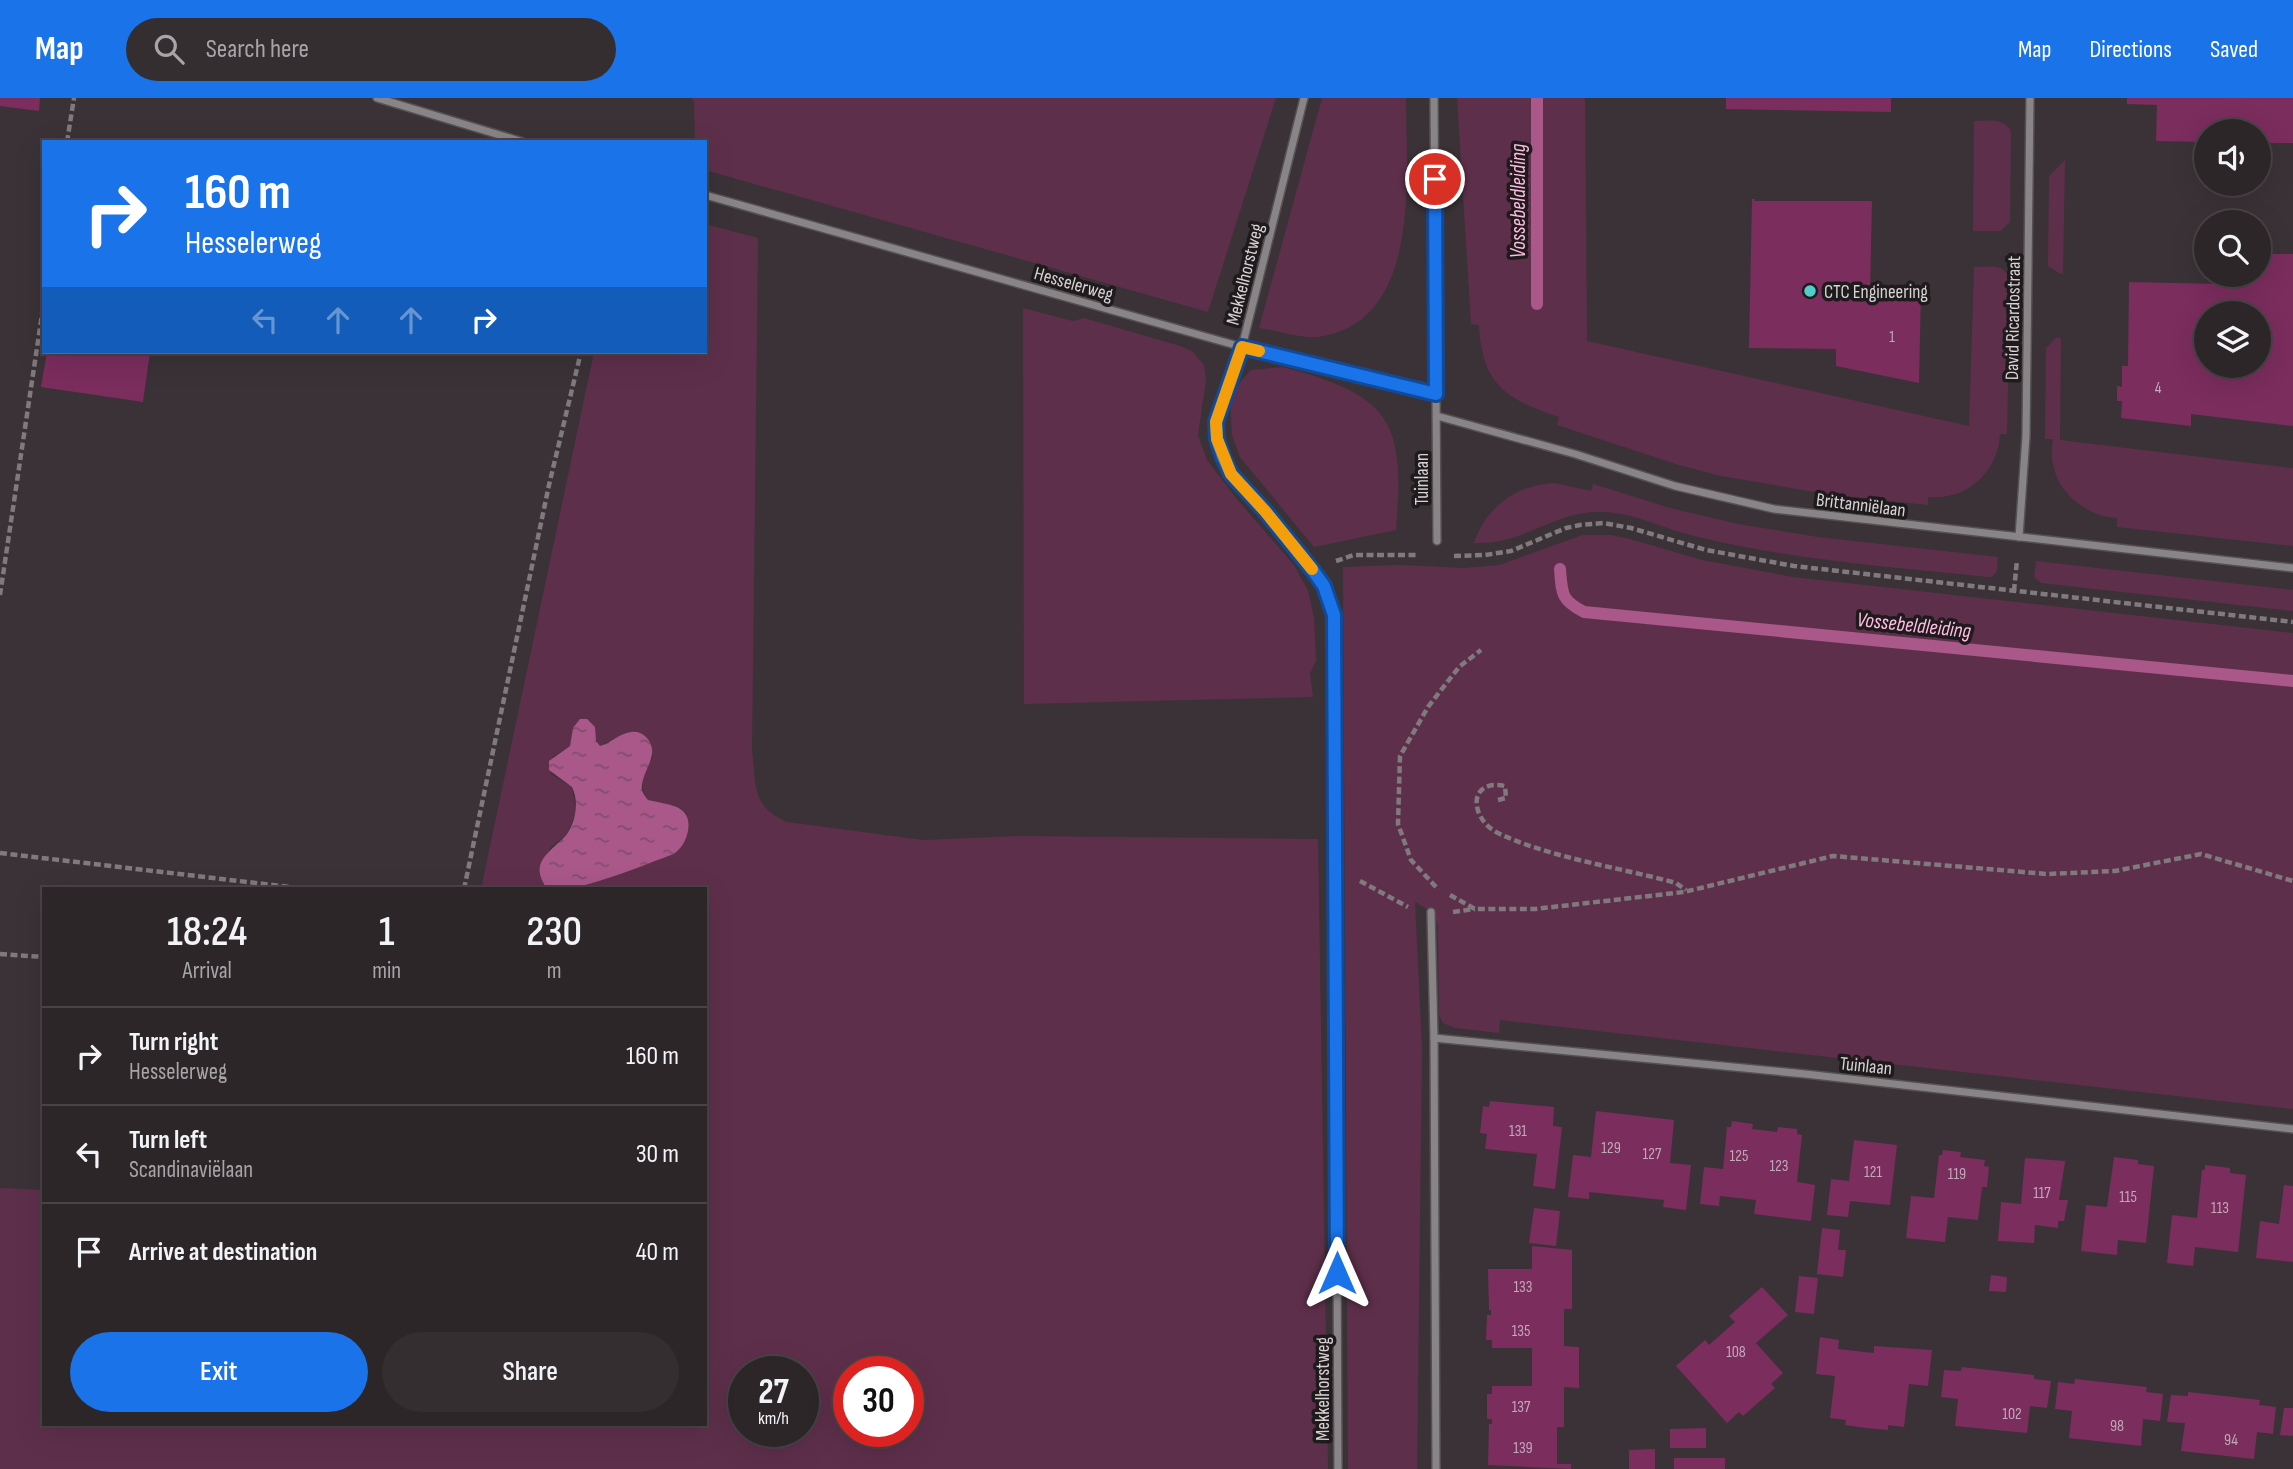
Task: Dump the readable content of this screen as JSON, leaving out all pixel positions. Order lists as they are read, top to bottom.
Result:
{
  "streets": {
    "street": [
      "Mekkelhorstweg",
      "Hesselerweg",
      "David Ricardostraat",
      "Tuinlaan",
      "Brittanniëlaan"
    ]
  },
  "crossings": [
    ["Mekkelhorstweg", "Hesselerweg"],
    ["Hesselerweg", "Tuinlaan"],
    ["David Ricardostraat", "Brittanniëlaan"],
    ["Tuinlaan", "Brittanniëlaan"]
  ],
  "water": ["Vossebeldleiding"],
  "places": ["CTC Engineering"],
  "house_numbers": [
    "1",
    "4",
    "131",
    "129",
    "127",
    "125",
    "123",
    "121",
    "119",
    "117",
    "115",
    "113",
    "133",
    "135",
    "108",
    "137",
    "102",
    "98",
    "94",
    "139"
  ],
  "page": {
    "header": "Map",
    "search": "Search here",
    "nav": ["Map", "Directions", "Saved"],
    "turn": ["160 m", "Hesselerweg"],
    "eta": [
      "18:24",
      "Arrival",
      "1",
      "min",
      "230",
      "m"
    ],
    "list": [
      {
        "name": "Turn right",
        "note": "Hesselerweg",
        "value": "160 m"
      },
      {
        "name": "Turn left",
        "note": "Scandinaviëlaan",
        "value": "30 m"
      },
      {
        "name": "Arrive at destination",
        "value": "40 m"
      }
    ],
    "buttons": ["Exit", "Share"],
    "speed": "27 km/h",
    "limit": "30"
  }
}
